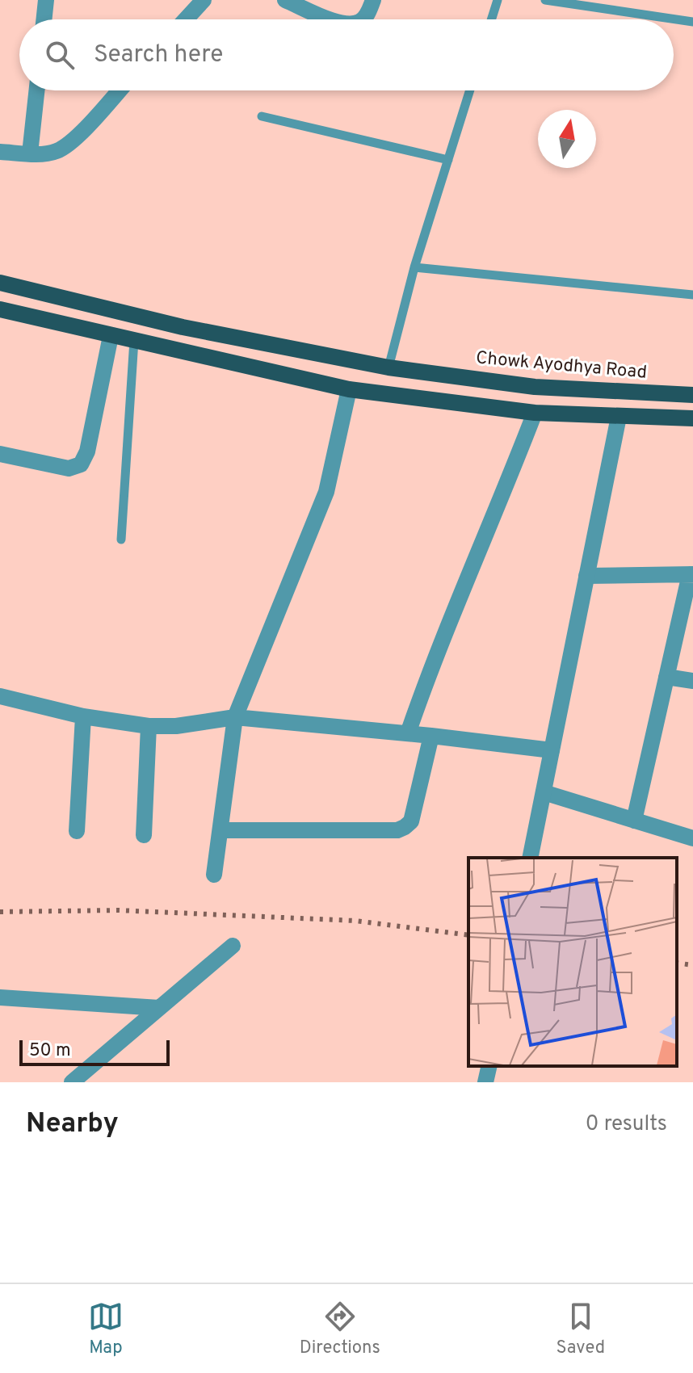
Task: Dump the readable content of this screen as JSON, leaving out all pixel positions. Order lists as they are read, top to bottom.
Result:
{
  "streets": {
    "main road": ["Chowk Ayodhya Road"]
  },
  "scale_bar": "50 m",
  "north": "top",
  "page": {
    "search": "Search here",
    "scale": "50 m",
    "heading": ["Nearby", "0 results"],
    "nav": ["Map", "Directions", "Saved"]
  }
}
